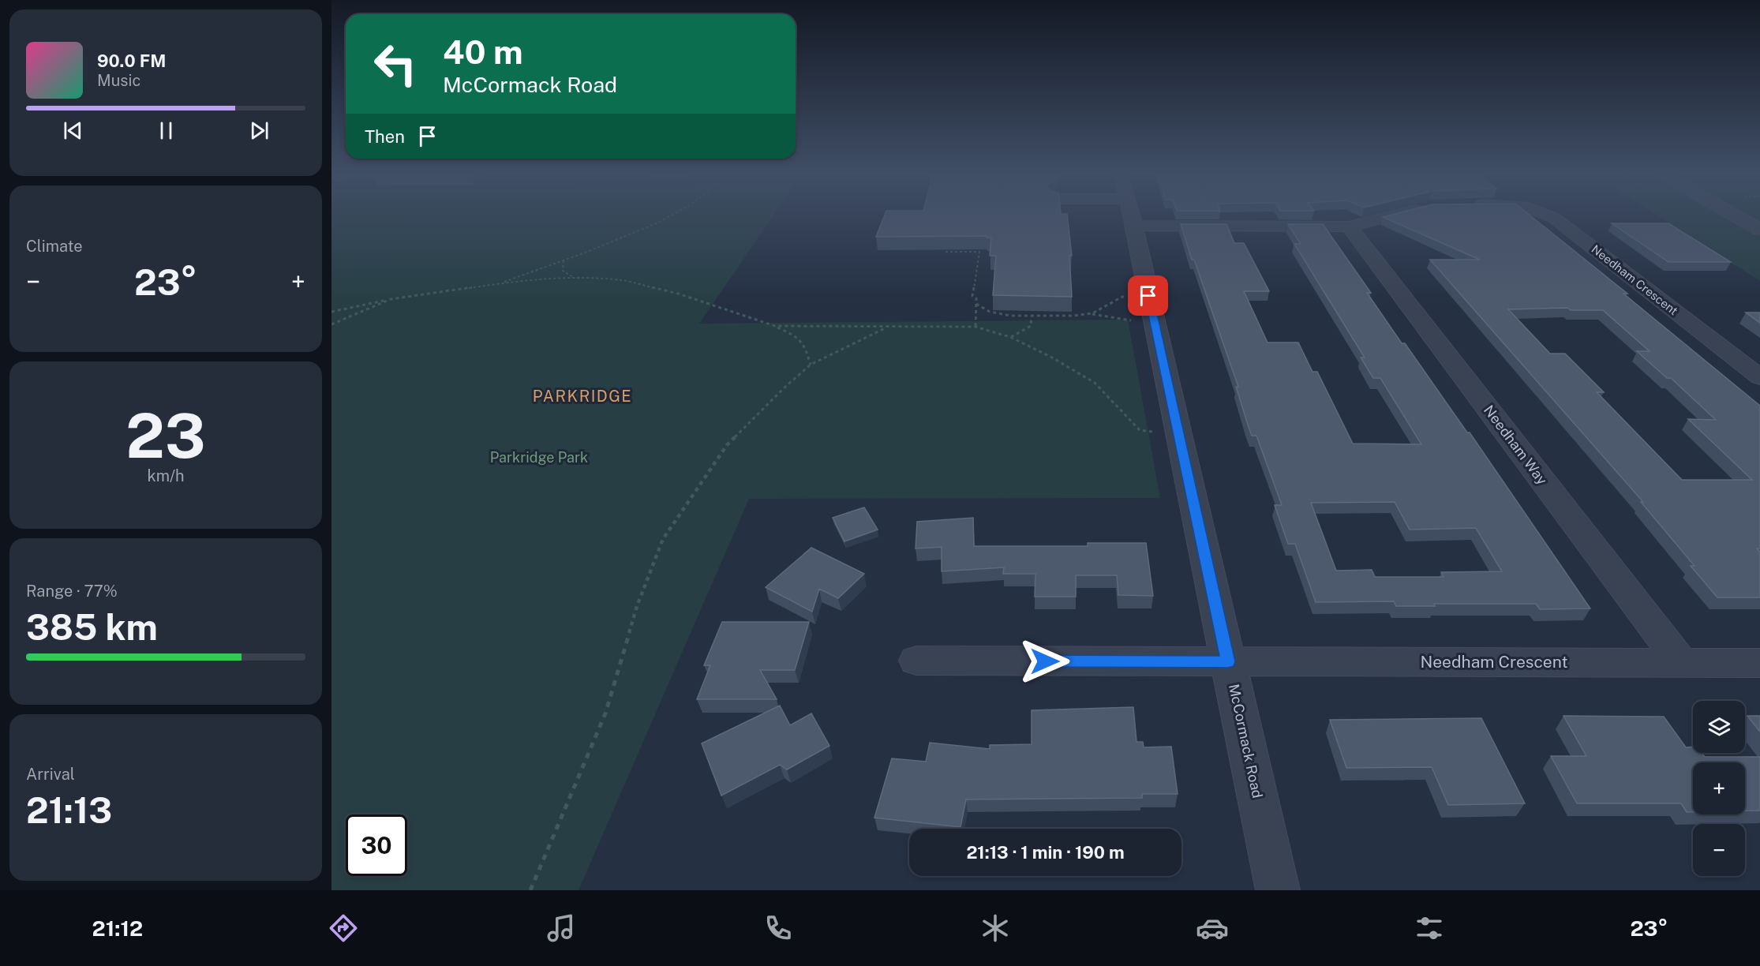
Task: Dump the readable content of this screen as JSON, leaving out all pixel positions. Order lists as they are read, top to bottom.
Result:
{
  "streets": {
    "street": ["Needham Crescent", "Needham Way", "McCormack Road"]
  },
  "crossings": [
    ["Needham Crescent", "Needham Way"],
    ["Needham Crescent", "McCormack Road"]
  ],
  "districts": ["PARKRIDGE"],
  "parks": ["Parkridge Park"],
  "page": {
    "turn": ["40 m", "McCormack Road"],
    "song": ["90.0 FM", "Music"],
    "then": "Then",
    "tile": [
      "Climate",
      ["23", "km/h"],
      ["Range · 77%", "385 km"],
      ["Arrival", "21:13"]
    ],
    "heat": ["−", "23°", "+"],
    "map_buttons": ["+", "−"],
    "limit": "30",
    "trip": "21:13 · 1 min · 190 m",
    "tabs": ["21:12", "23°"]
  }
}
